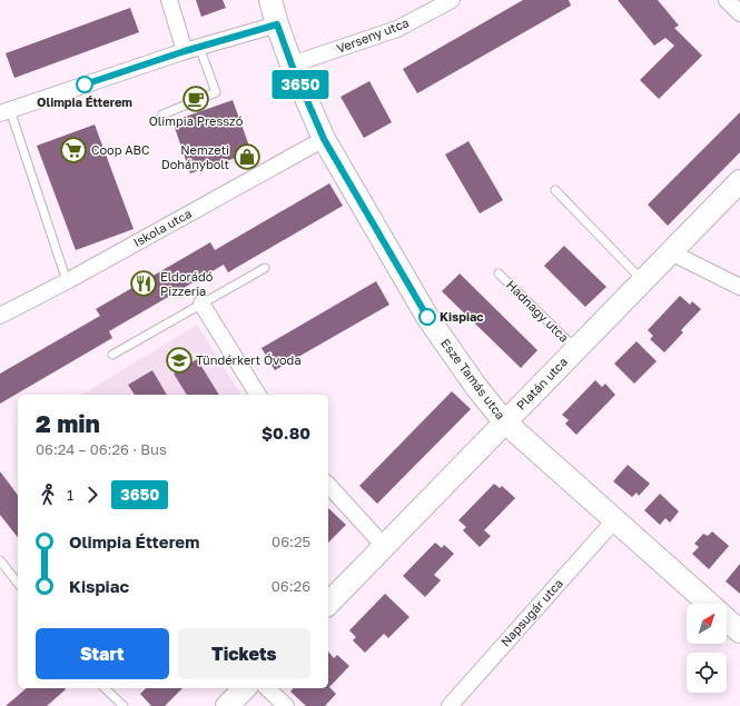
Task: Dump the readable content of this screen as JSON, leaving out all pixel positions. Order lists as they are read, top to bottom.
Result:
{
  "streets": {
    "street": [
      "Verseny utca",
      "Iskola utca",
      "Esze Tamás utca",
      "Platán utca",
      "Napsugár utca"
    ],
    "lane": ["Hadnagy utca"]
  },
  "crossings": [
    ["Verseny utca", "Esze Tamás utca"],
    ["Iskola utca", "Esze Tamás utca"],
    ["Hadnagy utca", "Platán utca"],
    ["Esze Tamás utca", "Platán utca"],
    ["Esze Tamás utca", "Napsugár utca"]
  ],
  "places": {
    "other": ["Olimpia Étterem", "Kispiac"],
    "cafe": ["Olimpia Presszó"],
    "supermarket": ["Coop ABC"],
    "shop": ["Nemzeti Dohánybolt"],
    "restaurant": ["Eldorádó Pizzeria"],
    "school or university": ["Tündérkert Óvoda"]
  },
  "lines": ["bus line 3650"],
  "north": "top right",
  "page": {
    "on_map": "3650",
    "heading": ["2 min", "06:24 – 06:26 · Bus", "$0.80"],
    "legs": ["1", "3650"],
    "list": [
      {
        "name": "Olimpia Étterem",
        "value": "06:25"
      },
      {
        "name": "Kispiac",
        "value": "06:26"
      }
    ],
    "buttons": ["Start", "Tickets"]
  }
}
